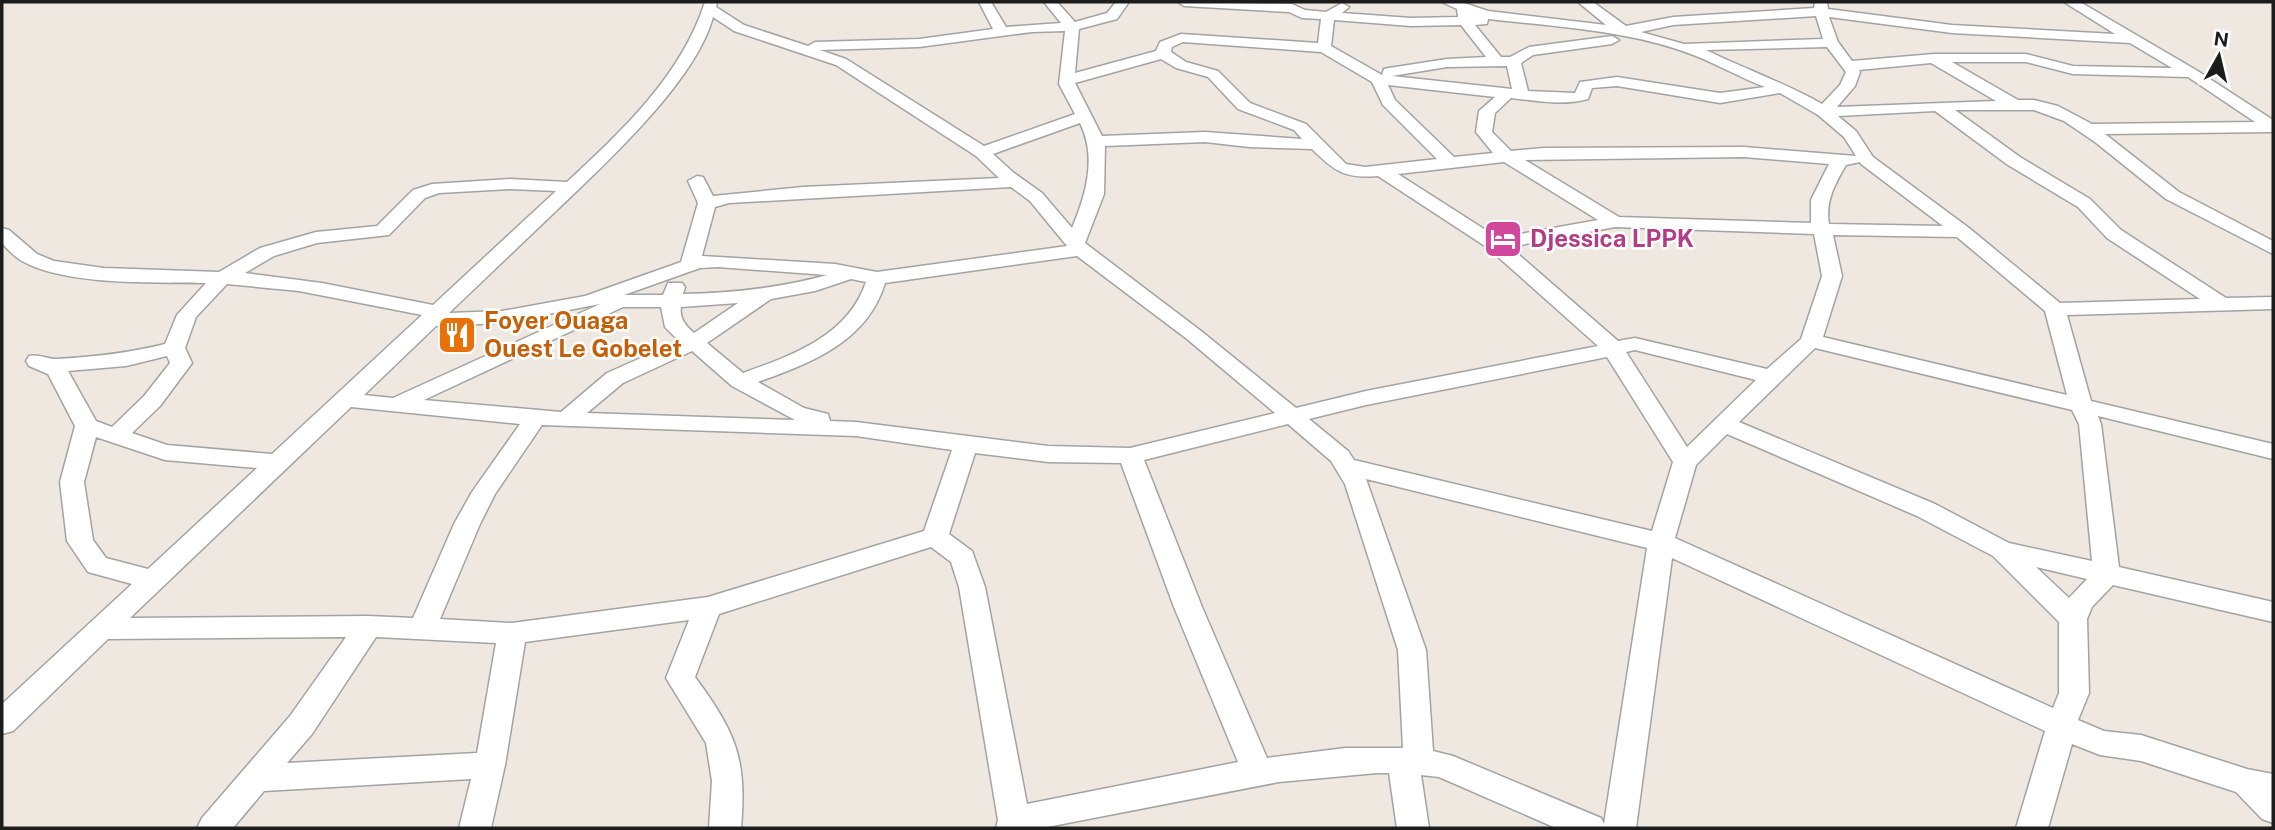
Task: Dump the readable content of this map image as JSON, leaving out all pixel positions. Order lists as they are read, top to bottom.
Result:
{
  "places": {
    "hotel": ["Djessica LPPK"],
    "restaurant": ["Foyer Ouaga Ouest Le Gobelet"]
  },
  "north": "top"
}
